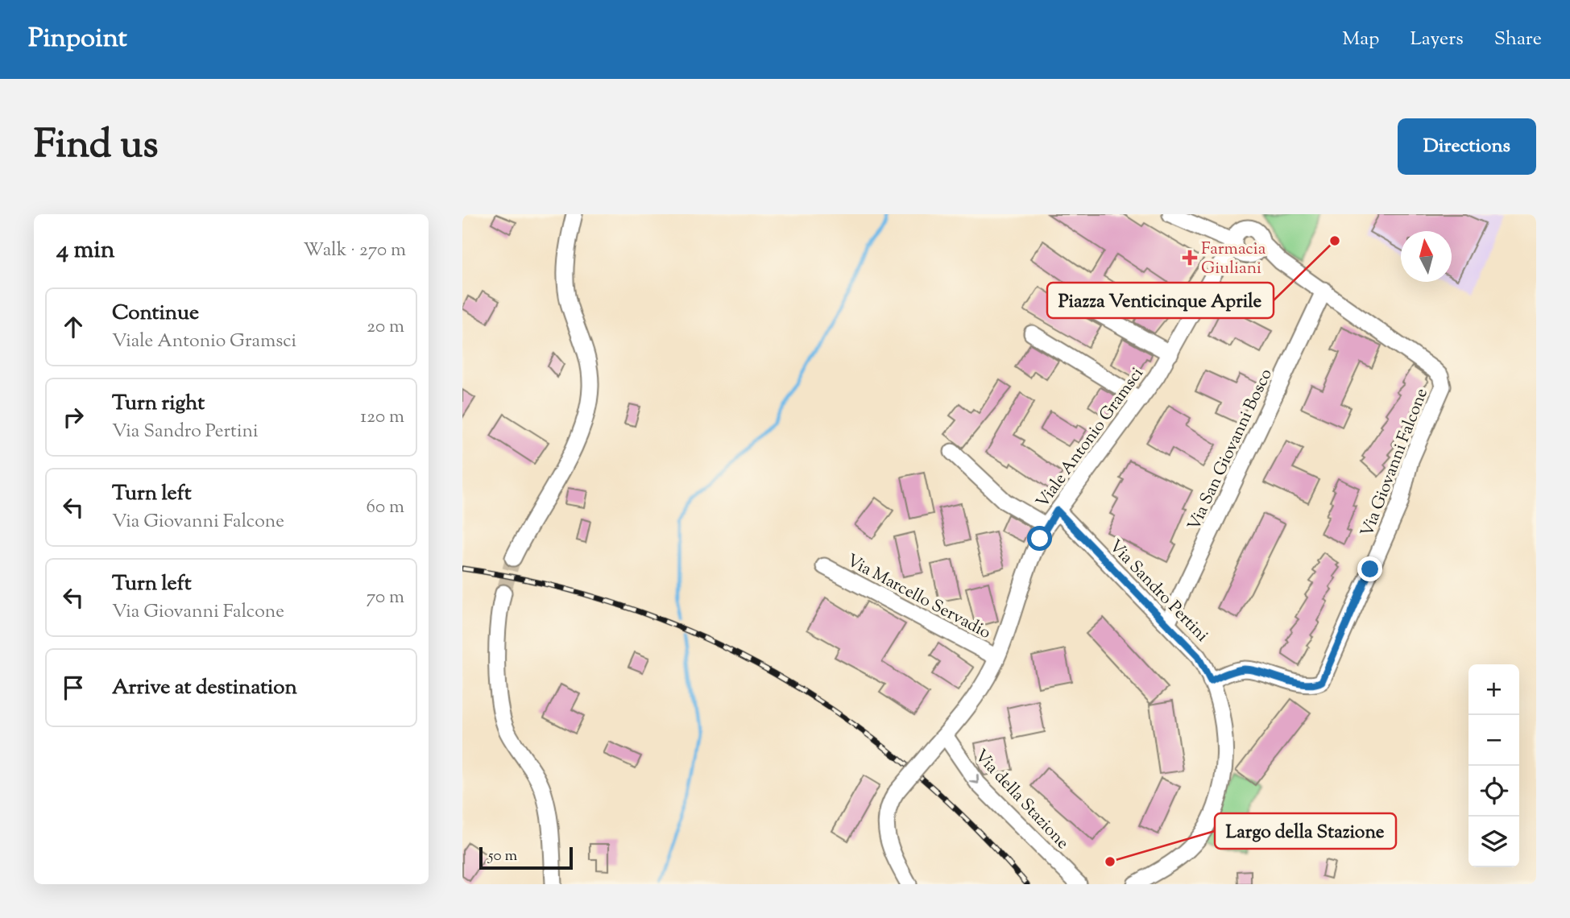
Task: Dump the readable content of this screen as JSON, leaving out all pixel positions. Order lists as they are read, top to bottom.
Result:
{
  "streets": {
    "street": [
      "Viale Antonio Gramsci",
      "Via San Giovanni Bosco",
      "Via Giovanni Falcone",
      "Via Sandro Pertini",
      "Via Marcello Servadio",
      "Via della Stazione"
    ]
  },
  "crossings": [
    ["Viale Antonio Gramsci", "Via Sandro Pertini"],
    ["Viale Antonio Gramsci", "Via Marcello Servadio"],
    ["Viale Antonio Gramsci", "Via della Stazione"],
    ["Via San Giovanni Bosco", "Via Giovanni Falcone"],
    ["Via San Giovanni Bosco", "Via Sandro Pertini"],
    ["Via Giovanni Falcone", "Via Sandro Pertini"]
  ],
  "one_way": ["Via della Stazione"],
  "places": {
    "other": ["Piazza Venticinque Aprile", "Largo della Stazione"],
    "health": ["Farmacia Giuliani"]
  },
  "scale_bar": "50 m",
  "north": "top",
  "page": {
    "header": "Pinpoint",
    "nav": ["Map", "Layers", "Share"],
    "title": "Find us",
    "buttons": "Directions",
    "heading": ["4 min", "Walk · 270 m"],
    "list": [
      ["Continue", "Viale Antonio Gramsci", "20 m"],
      ["Turn right", "Via Sandro Pertini", "120 m"],
      ["Turn left", "Via Giovanni Falcone", "60 m"],
      ["Turn left", "Via Giovanni Falcone", "70 m"],
      "Arrive at destination"
    ],
    "map_buttons": ["+", "−"],
    "scale": "50 m"
  }
}
